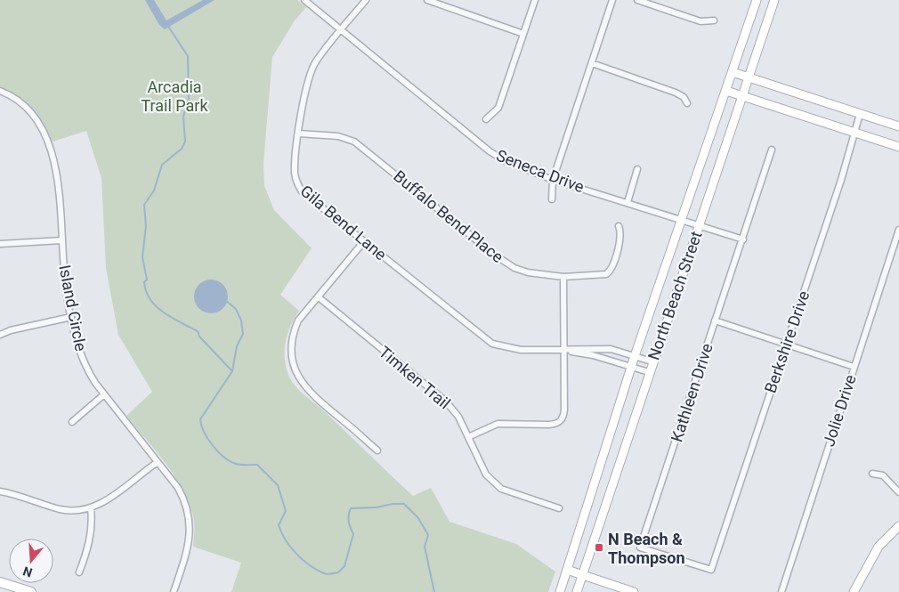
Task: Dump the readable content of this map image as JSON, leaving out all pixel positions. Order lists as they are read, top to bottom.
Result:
{
  "streets": {
    "main road": ["North Beach Street"],
    "street": [
      "Seneca Drive",
      "Buffalo Bend Place",
      "Gila Bend Lane",
      "Island Circle",
      "Berkshire Drive",
      "Timken Trail",
      "Kathleen Drive",
      "Jolie Drive"
    ]
  },
  "crossings": [
    ["Seneca Drive", "Gila Bend Lane"],
    ["Seneca Drive", "North Beach Street"],
    ["Seneca Drive", "Kathleen Drive"],
    ["Buffalo Bend Place", "Gila Bend Lane"],
    ["Gila Bend Lane", "North Beach Street"],
    ["Berkshire Drive", "Kathleen Drive"]
  ],
  "parks": ["Arcadia Trail Park"],
  "places": {
    "transit": ["N Beach & Thompson"]
  },
  "north": "bottom"
}
